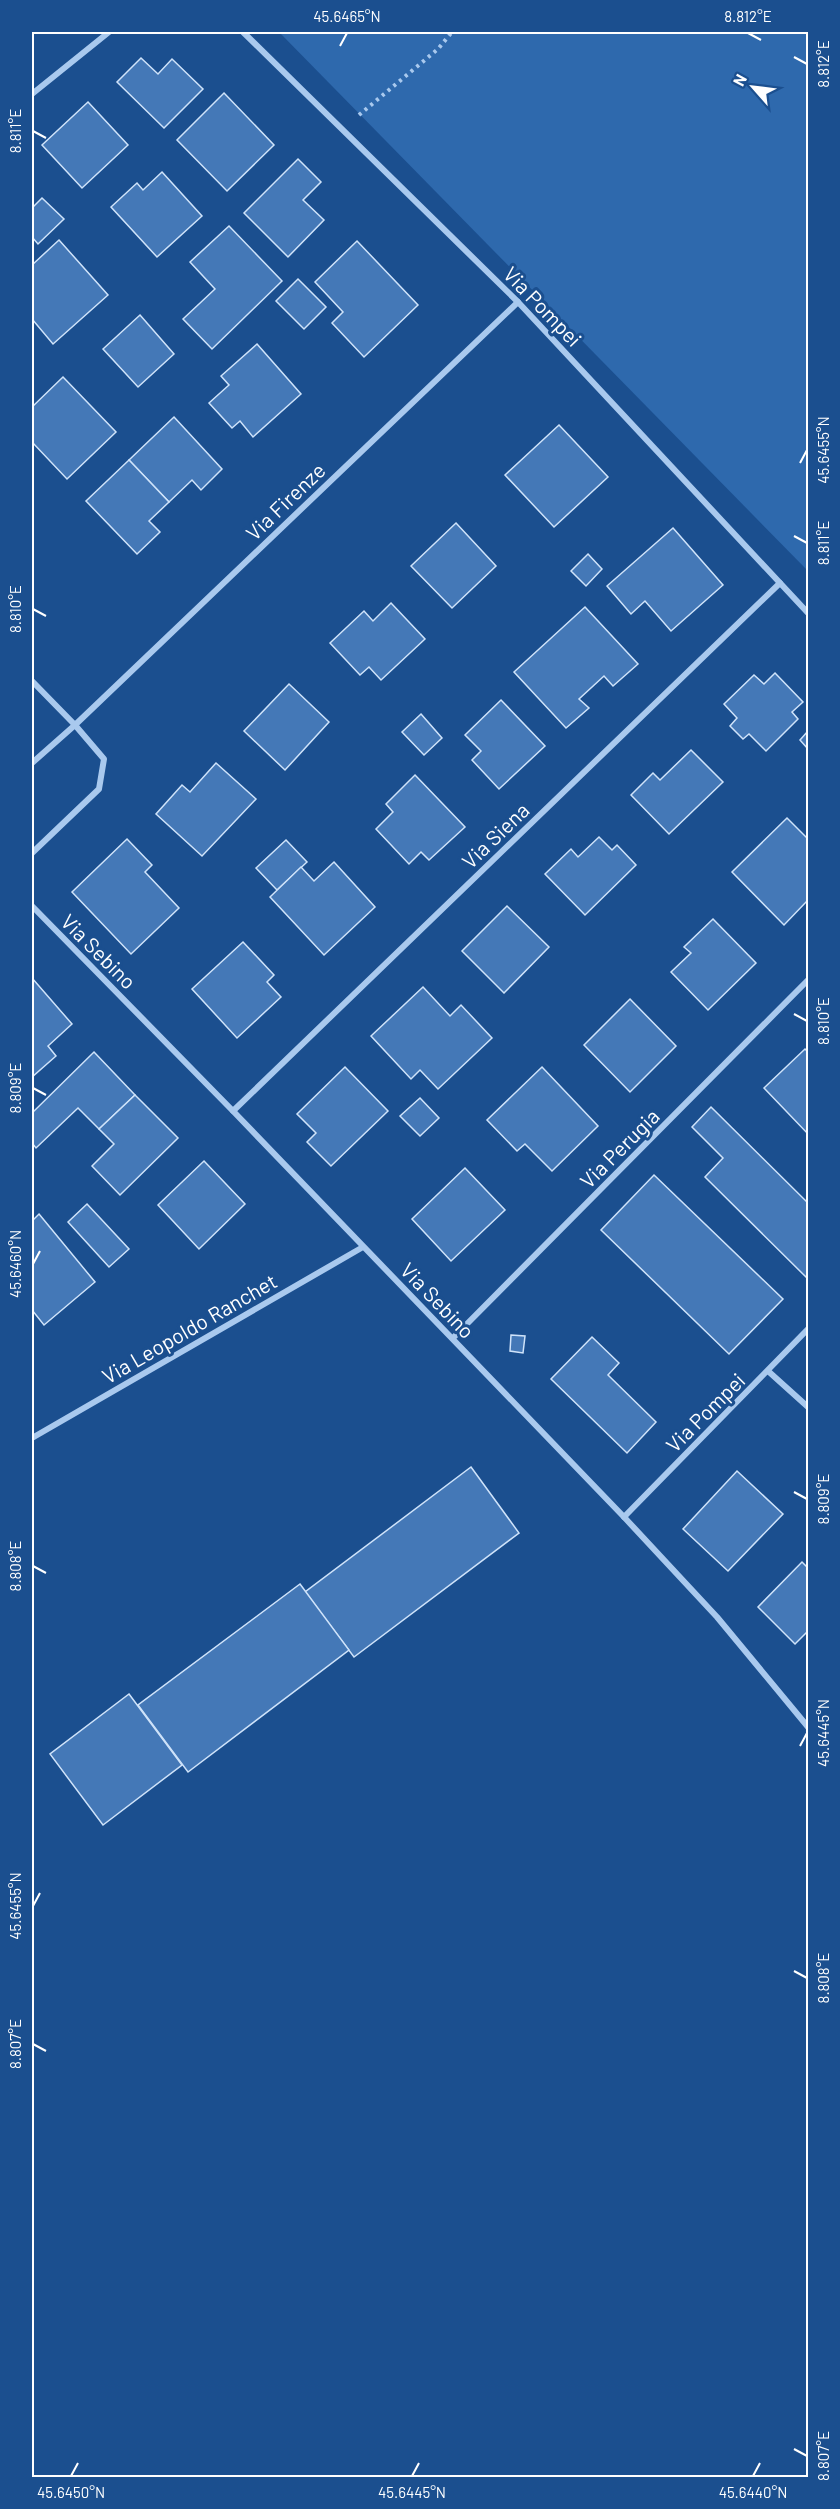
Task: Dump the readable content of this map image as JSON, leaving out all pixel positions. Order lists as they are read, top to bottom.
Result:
{
  "streets": {
    "street": [
      "Via Pompei",
      "Via Firenze",
      "Via Siena",
      "Via Sebino",
      "Via Perugia",
      "Via Leopoldo Ranchet"
    ]
  },
  "crossings": [
    ["Via Pompei", "Via Firenze"],
    ["Via Pompei", "Via Siena"],
    ["Via Pompei", "Via Sebino"],
    ["Via Siena", "Via Sebino"],
    ["Via Sebino", "Via Perugia"],
    ["Via Sebino", "Via Leopoldo Ranchet"]
  ],
  "north": "top left",
  "coordinates": [
    "45.6465°N",
    "8.812°E",
    "8.811°E",
    "45.6455°N",
    "8.810°E",
    "8.809°E",
    "45.6460°N",
    "8.808°E",
    "45.6445°N",
    "8.807°E",
    "45.6450°N",
    "45.6440°N"
  ]
}
